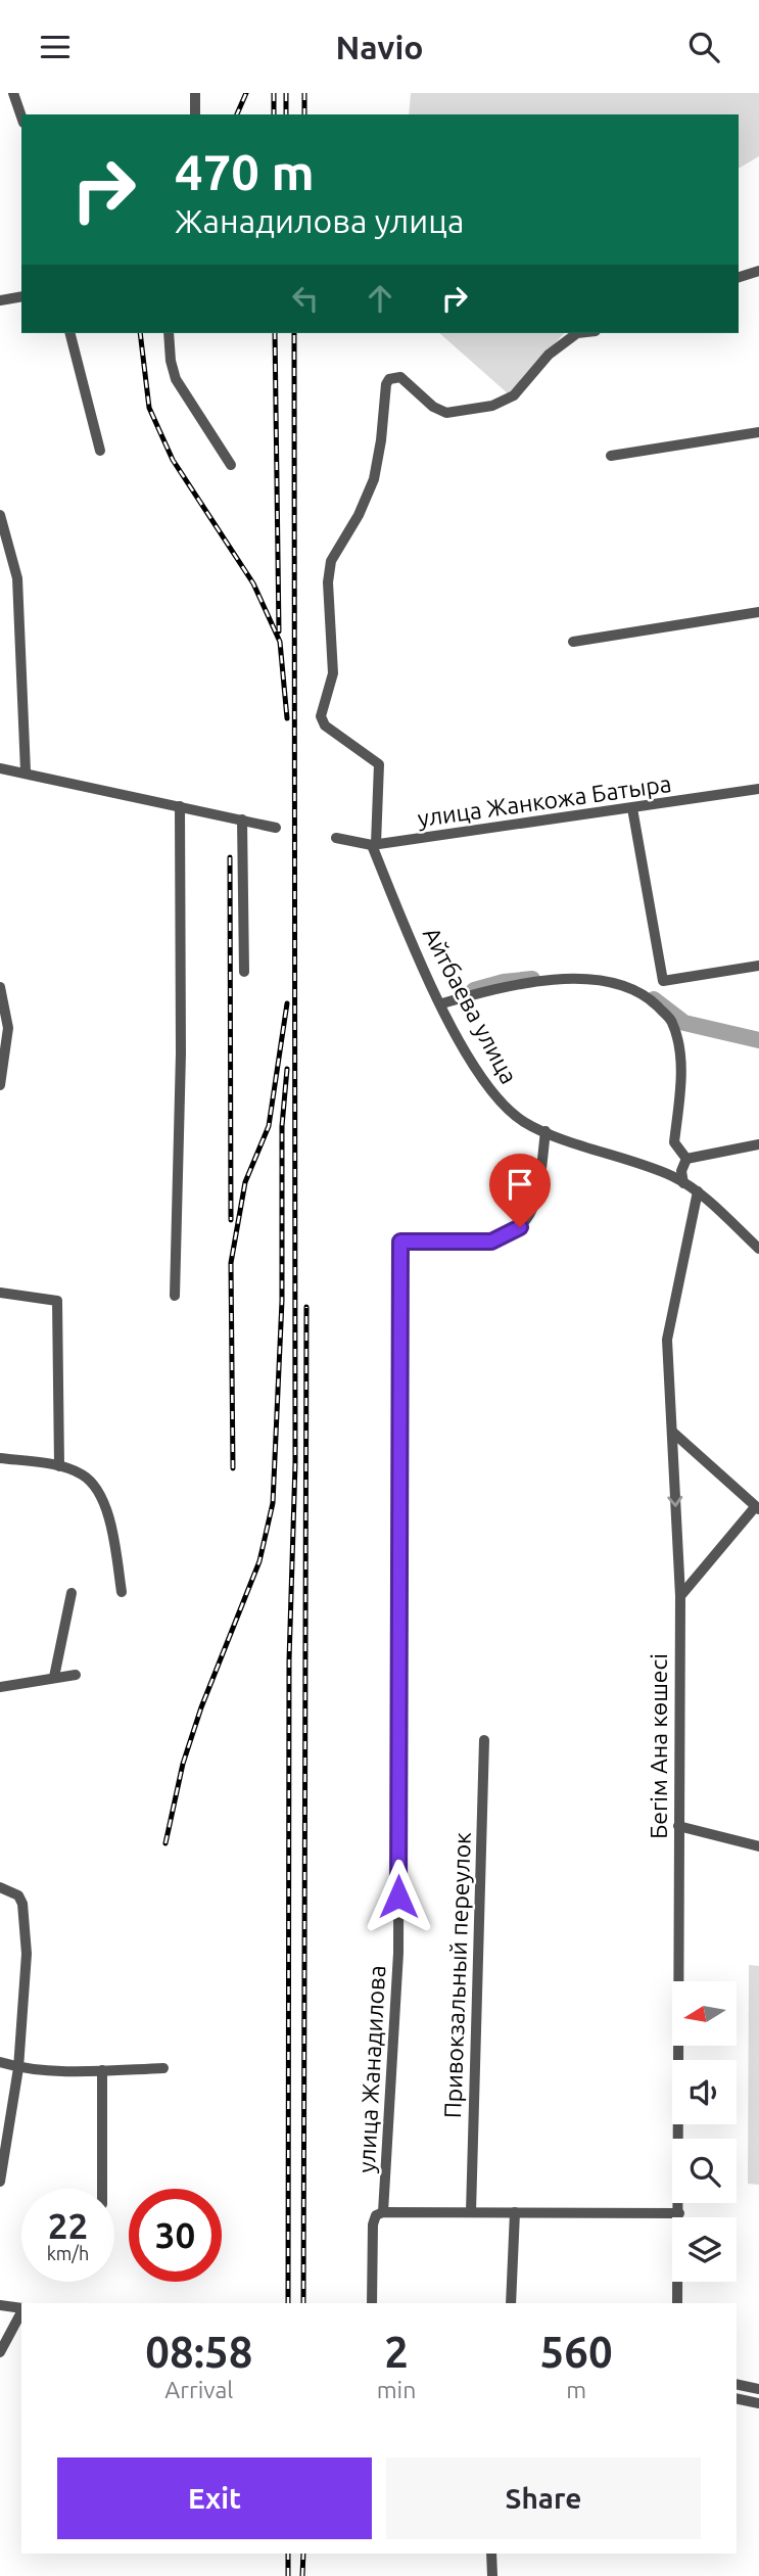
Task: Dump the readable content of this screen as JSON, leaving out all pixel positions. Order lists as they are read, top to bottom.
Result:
{
  "streets": {
    "street": [
      "улица Жанкожа Батыра",
      "Айтбаева улица",
      "Бегім Ана көшесі",
      "Привокзальный переулок",
      "улица Жанадилова"
    ]
  },
  "crossings": [
    ["улица Жанкожа Батыра", "Айтбаева улица"],
    ["Айтбаева улица", "Бегім Ана көшесі"],
    ["Айтбаева улица", "улица Жанадилова"]
  ],
  "north": "left",
  "page": {
    "header": "Navio",
    "turn": ["470 m", "Жанадилова улица"],
    "speed": "22 km/h",
    "limit": "30",
    "eta": [
      "08:58",
      "Arrival",
      "2",
      "min",
      "560",
      "m"
    ],
    "buttons": ["Exit", "Share"]
  }
}
